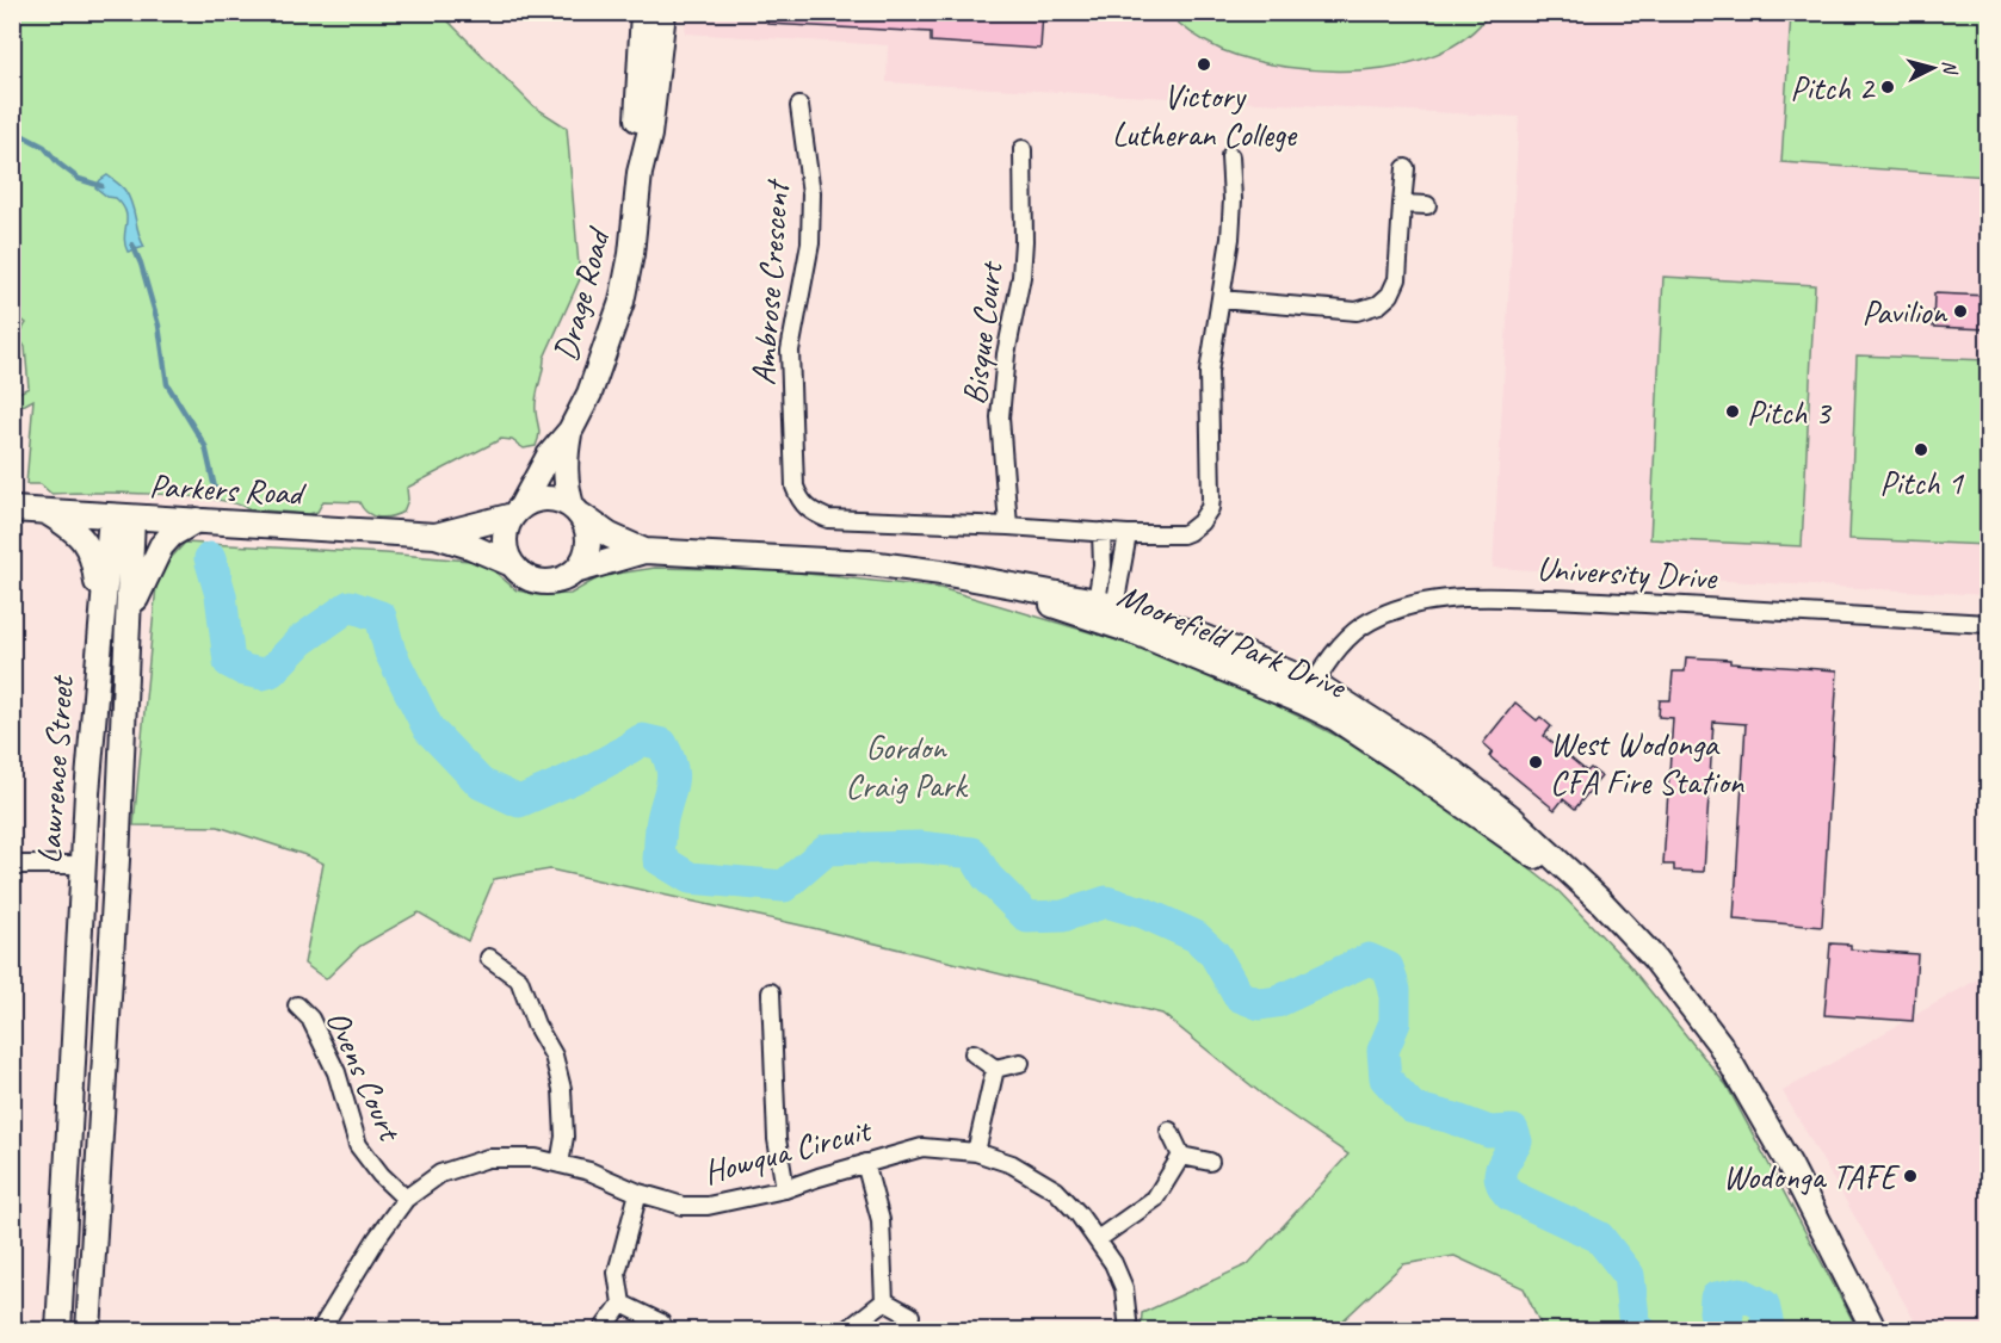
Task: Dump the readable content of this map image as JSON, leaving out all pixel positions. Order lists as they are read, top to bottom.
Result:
{
  "streets": {
    "main road": [
      "Drage Road",
      "Parkers Road",
      "Moorefield Park Drive",
      "Lawrence Street"
    ],
    "street": [
      "Ambrose Crescent",
      "Bisque Court",
      "University Drive",
      "Ovens Court",
      "Howqua Circuit"
    ]
  },
  "crossings": [
    ["Ambrose Crescent", "Bisque Court"],
    ["Drage Road", "Parkers Road"],
    ["Parkers Road", "Lawrence Street"],
    ["University Drive", "Moorefield Park Drive"],
    ["Ovens Court", "Howqua Circuit"]
  ],
  "parks": ["Gordon Craig Park"],
  "places": [
    "Victory Lutheran College",
    "Pitch 2",
    "Pavilion",
    "Pitch 3",
    "Pitch 1",
    "West Wodonga CFA Fire Station",
    "Wodonga TAFE"
  ],
  "north": "right"
}
